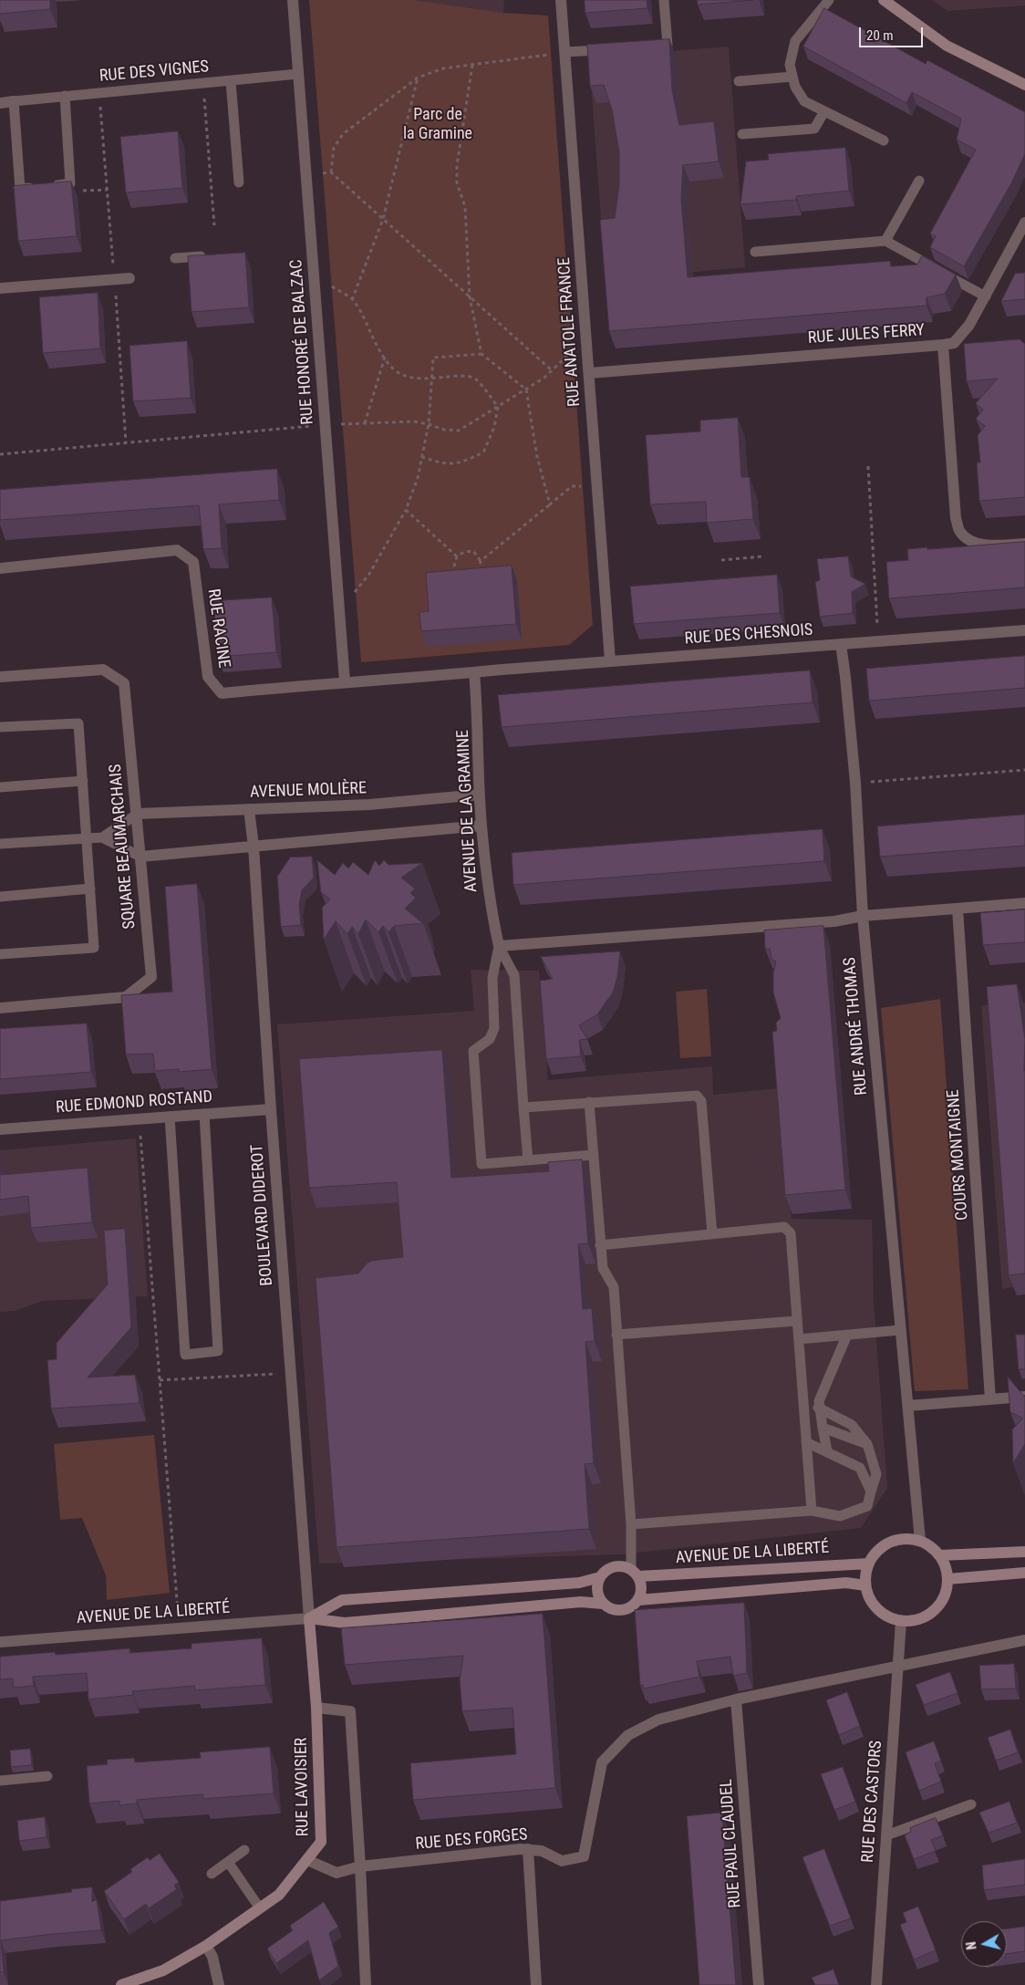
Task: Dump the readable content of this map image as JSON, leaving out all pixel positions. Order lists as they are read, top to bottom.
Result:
{
  "streets": {
    "street": [
      "RUE ANATOLE FRANCE",
      "RUE JULES FERRY",
      "RUE HONORÉ DE BALZAC",
      "RUE RACINE",
      "RUE DES CHESNOIS",
      "AVENUE MOLIÈRE",
      "AVENUE DE LA GRAMINE",
      "SQUARE BEAUMARCHAIS",
      "RUE ANDRÉ THOMAS",
      "RUE EDMOND ROSTAND",
      "COURS MONTAIGNE",
      "BOULEVARD DIDEROT",
      "AVENUE DE LA LIBERTÉ",
      "RUE LAVOISIER",
      "RUE DES CASTORS",
      "RUE DES FORGES",
      "RUE PAUL CLAUDEL"
    ],
    "lane": ["RUE DES VIGNES"]
  },
  "crossings": [
    ["RUE DES VIGNES", "RUE HONORÉ DE BALZAC"],
    ["RUE ANATOLE FRANCE", "RUE JULES FERRY"],
    ["RUE ANATOLE FRANCE", "RUE DES CHESNOIS"],
    ["RUE HONORÉ DE BALZAC", "RUE RACINE"],
    ["RUE RACINE", "RUE DES CHESNOIS"],
    ["RUE RACINE", "AVENUE DE LA GRAMINE"],
    ["RUE DES CHESNOIS", "AVENUE DE LA GRAMINE"],
    ["RUE DES CHESNOIS", "RUE ANDRÉ THOMAS"],
    ["AVENUE MOLIÈRE", "AVENUE DE LA GRAMINE"],
    ["AVENUE MOLIÈRE", "SQUARE BEAUMARCHAIS"],
    ["AVENUE MOLIÈRE", "BOULEVARD DIDEROT"],
    ["RUE ANDRÉ THOMAS", "AVENUE DE LA LIBERTÉ"],
    ["RUE ANDRÉ THOMAS", "RUE DES CASTORS"],
    ["RUE EDMOND ROSTAND", "BOULEVARD DIDEROT"],
    ["BOULEVARD DIDEROT", "AVENUE DE LA LIBERTÉ"],
    ["BOULEVARD DIDEROT", "RUE LAVOISIER"],
    ["AVENUE DE LA LIBERTÉ", "RUE LAVOISIER"],
    ["AVENUE DE LA LIBERTÉ", "RUE DES CASTORS"],
    ["RUE LAVOISIER", "RUE DES FORGES"],
    ["RUE DES FORGES", "RUE PAUL CLAUDEL"]
  ],
  "parks": ["Parc de la Gramine"],
  "scale_bar": "20 m",
  "north": "left"
}
